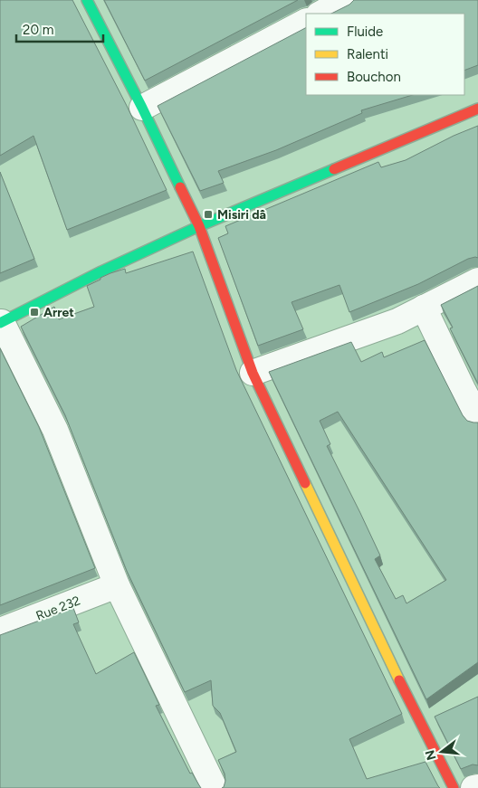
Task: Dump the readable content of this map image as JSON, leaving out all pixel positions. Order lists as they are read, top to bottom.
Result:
{
  "streets": {
    "street": ["Rue 232"]
  },
  "places": {
    "transit": ["Misiri dâ", "Arret"]
  },
  "legend": ["Fluide", "Ralenti", "Bouchon"],
  "scale_bar": "20 m",
  "north": "left"
}
